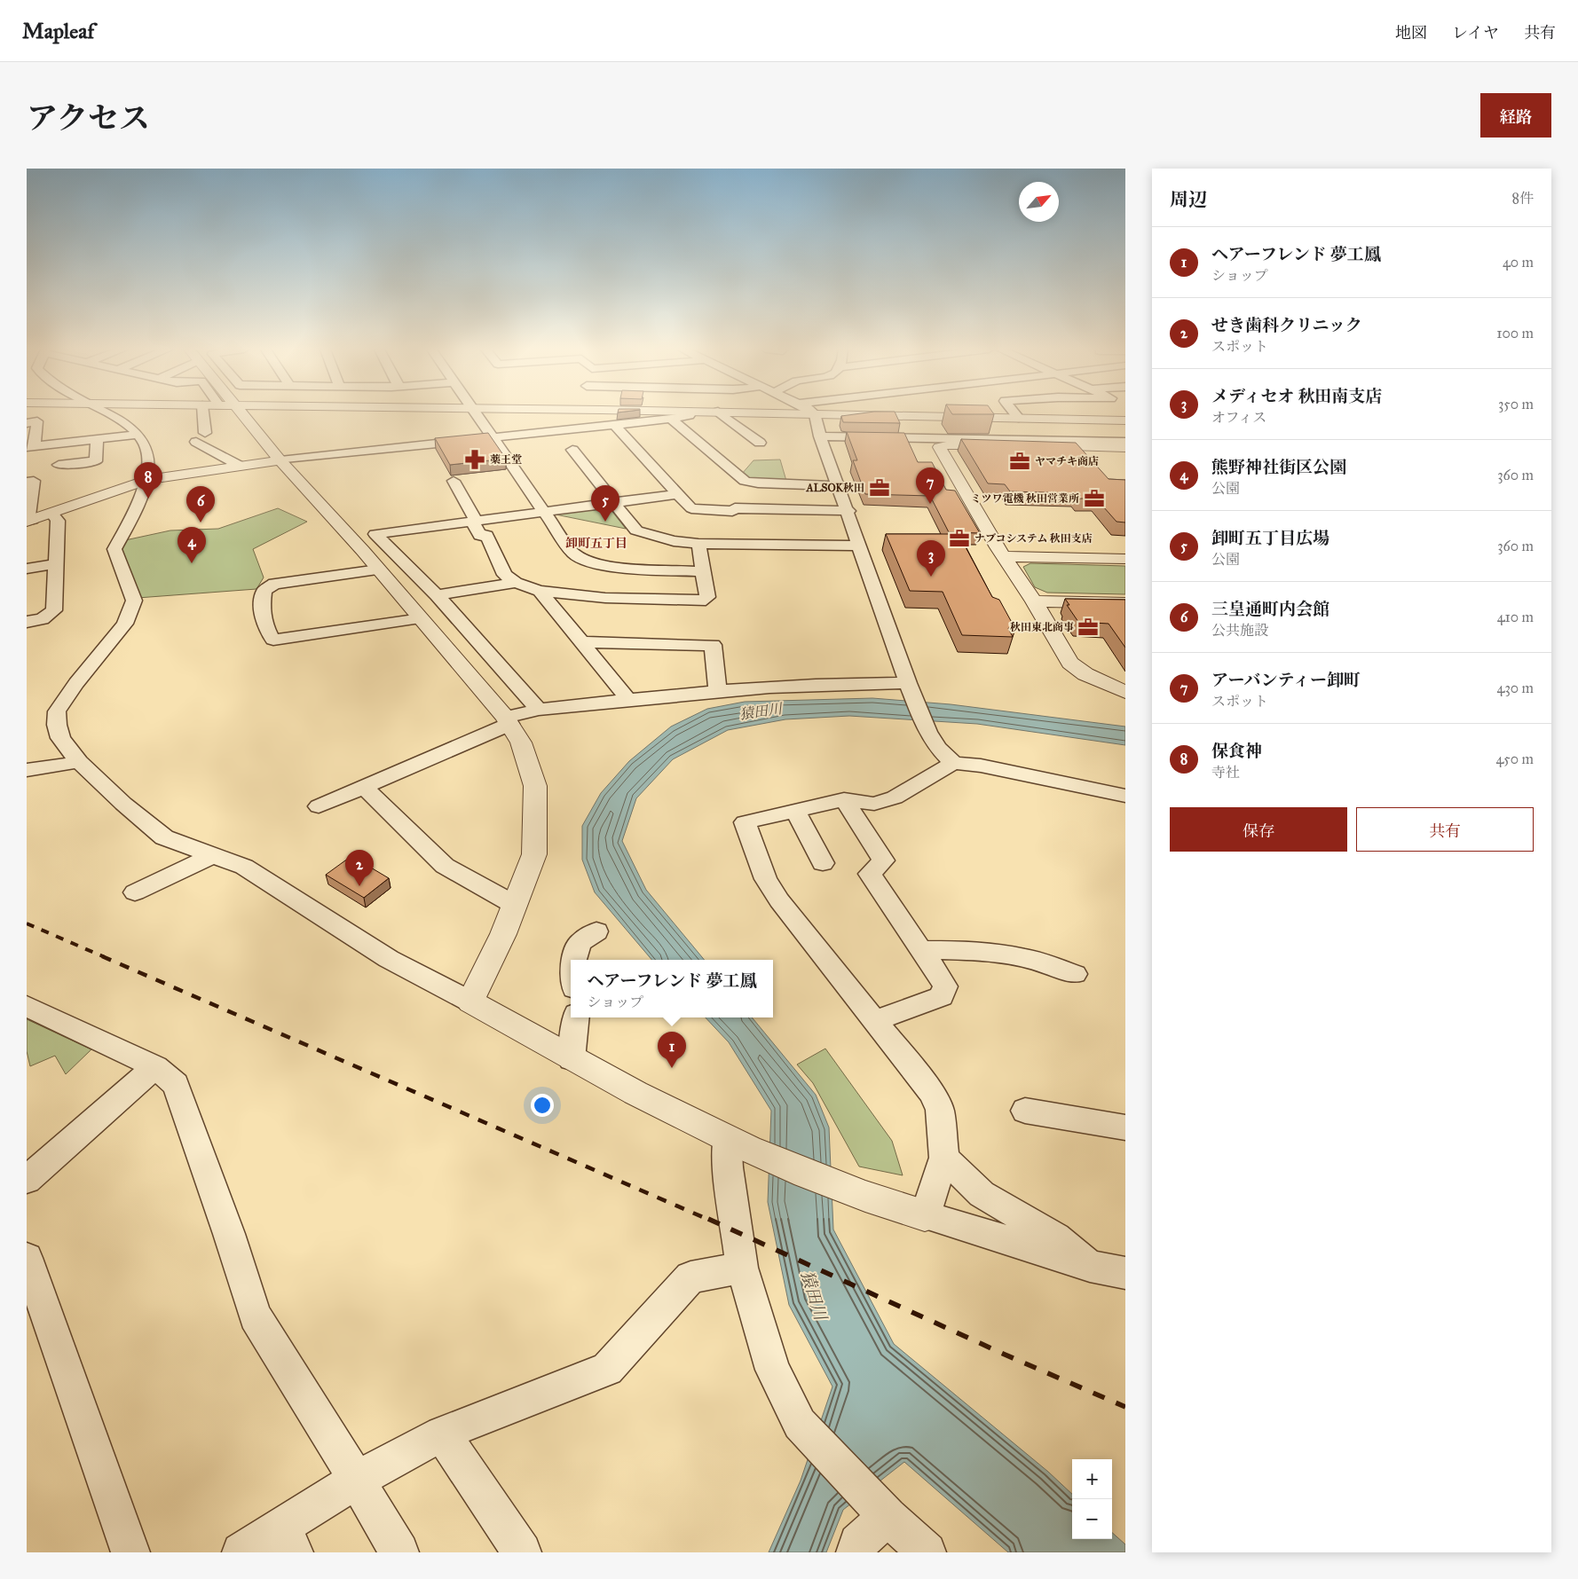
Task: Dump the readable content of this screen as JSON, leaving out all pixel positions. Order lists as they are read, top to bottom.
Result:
{
  "districts": ["卸町五丁目"],
  "water": ["猿田川"],
  "places": {
    "pharmacy": ["薬王堂"],
    "office": [
      "ヤマチキ商店",
      "ALSOK秋田",
      "ミツワ電機 秋田営業所",
      "ナブコシステム 秋田支店",
      "秋田東北商事"
    ]
  },
  "north": "top right",
  "page": {
    "header": "Mapleaf",
    "nav": ["地図", "レイヤ", "共有"],
    "title": "アクセス",
    "buttons": [
      "経路",
      ["保存", "共有"]
    ],
    "heading": ["周辺", "8件"],
    "list": [
      {
        "mark": "1",
        "name": "ヘアーフレンド 夢工鳳",
        "note": "ショップ",
        "value": "40 m"
      },
      {
        "mark": "2",
        "name": "せき歯科クリニック",
        "note": "スポット",
        "value": "100 m"
      },
      {
        "mark": "3",
        "name": "メディセオ 秋田南支店",
        "note": "オフィス",
        "value": "350 m"
      },
      {
        "mark": "4",
        "name": "熊野神社街区公園",
        "note": "公園",
        "value": "360 m"
      },
      {
        "mark": "5",
        "name": "卸町五丁目広場",
        "note": "公園",
        "value": "360 m"
      },
      {
        "mark": "6",
        "name": "三皇通町内会館",
        "note": "公共施設",
        "value": "410 m"
      },
      {
        "mark": "7",
        "name": "アーバンティー卸町",
        "note": "スポット",
        "value": "430 m"
      },
      {
        "mark": "8",
        "name": "保食神",
        "note": "寺社",
        "value": "450 m"
      }
    ],
    "pins": [
      "8",
      "7",
      "5",
      "6",
      "4",
      "3",
      "2",
      "1"
    ],
    "popup": ["ヘアーフレンド 夢工鳳", "ショップ"],
    "map_buttons": ["+", "−"]
  }
}
